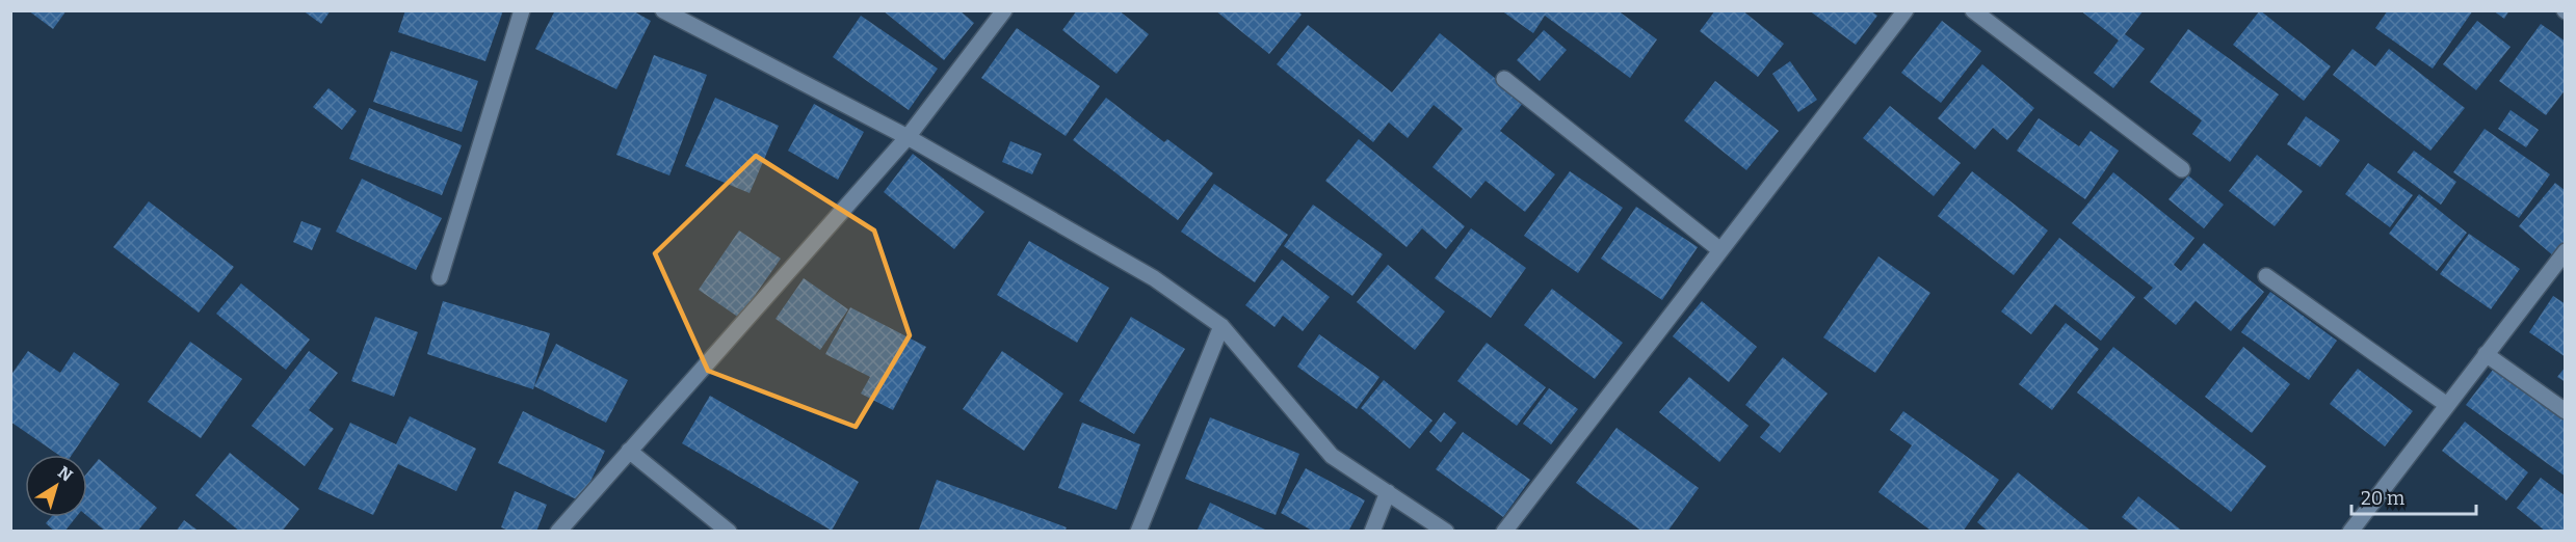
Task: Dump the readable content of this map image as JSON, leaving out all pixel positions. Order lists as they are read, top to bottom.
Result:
{
  "scale_bar": "20 m",
  "north": "top right"
}
